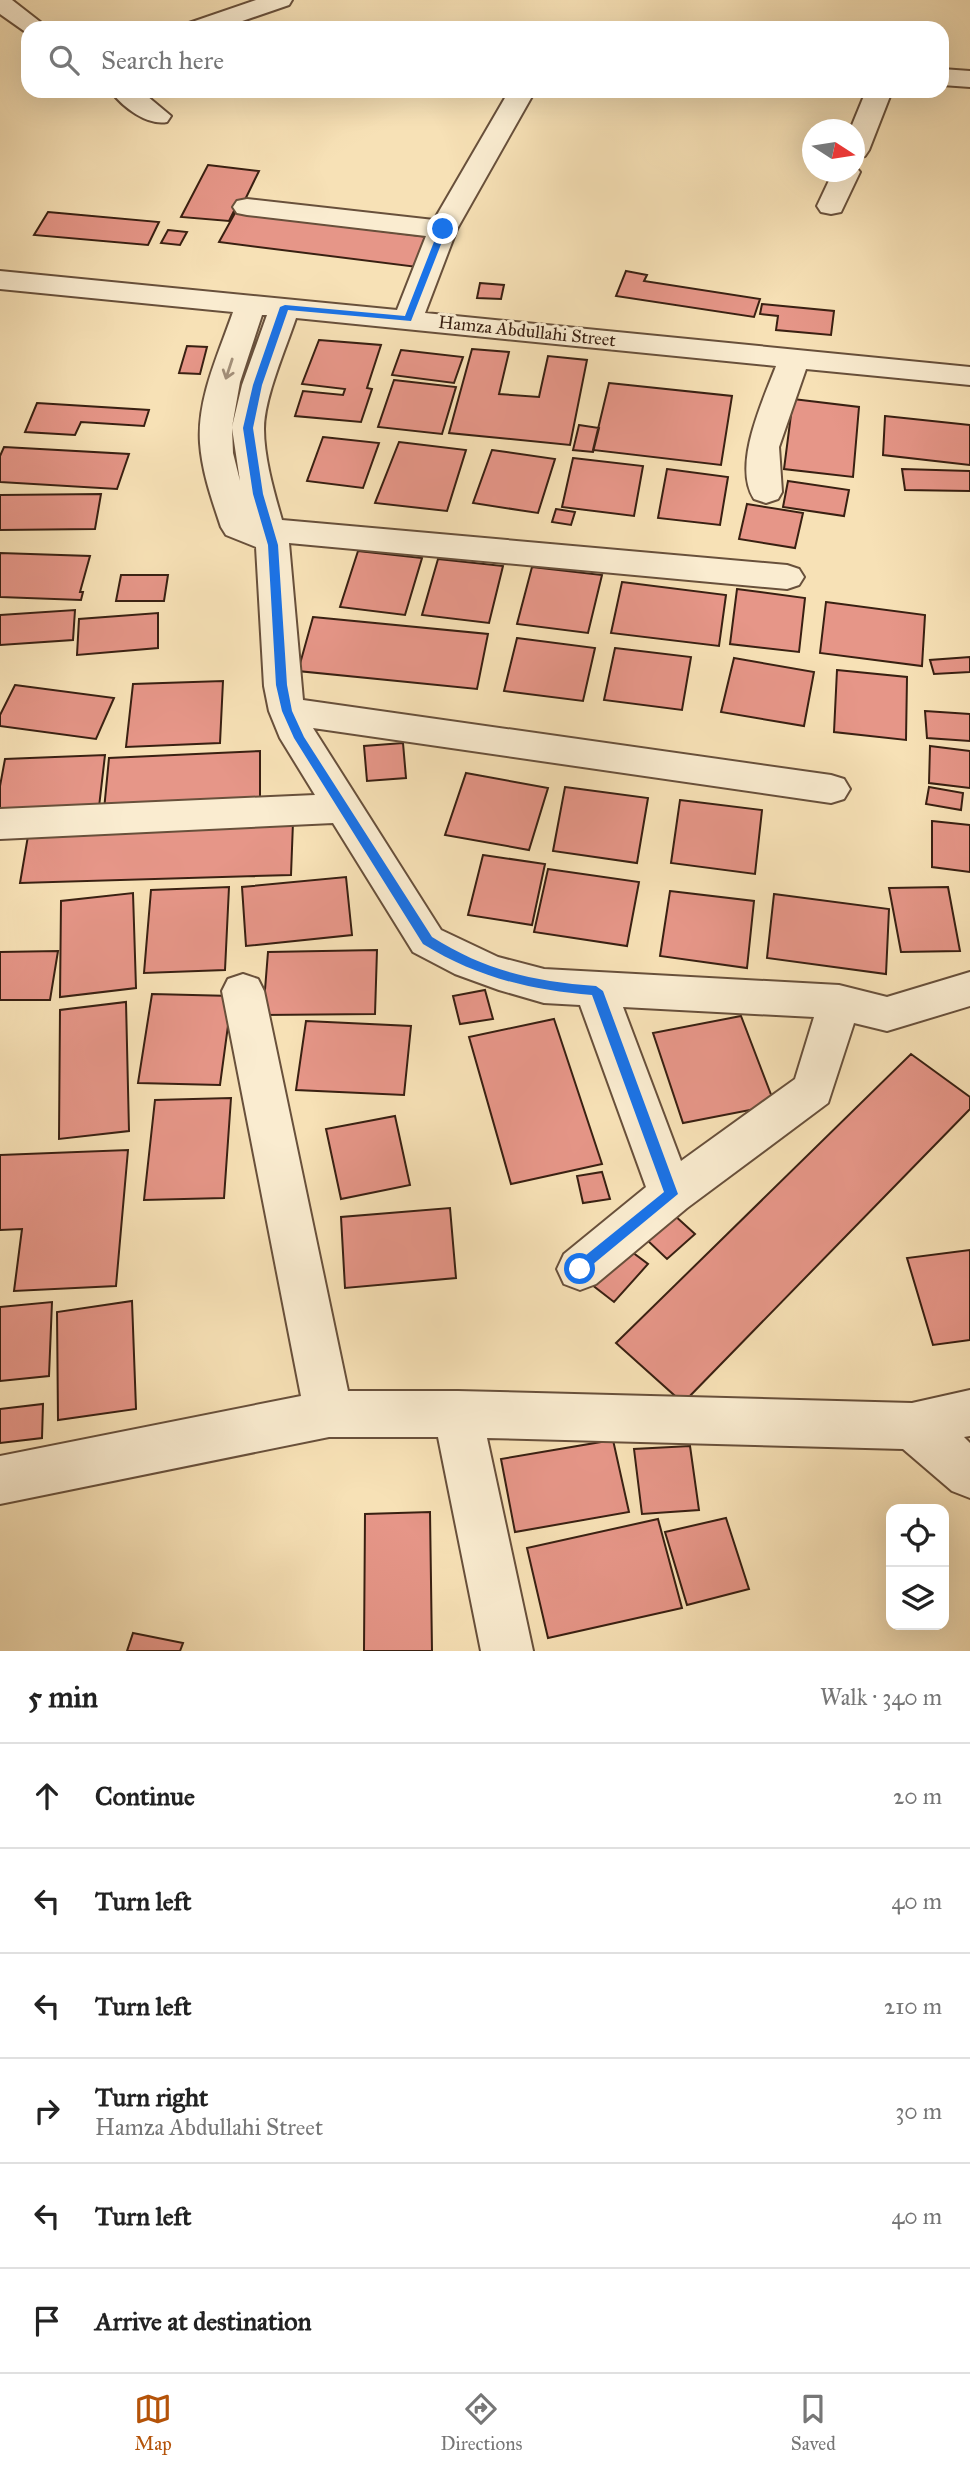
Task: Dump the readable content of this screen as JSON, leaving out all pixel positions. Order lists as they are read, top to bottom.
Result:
{
  "streets": {
    "street": ["Hamza Abdullahi Street"]
  },
  "north": "right",
  "page": {
    "search": "Search here",
    "heading": ["5 min", "Walk · 340 m"],
    "list": [
      ["Continue", "20 m"],
      ["Turn left", "40 m"],
      ["Turn left", "210 m"],
      ["Turn right", "Hamza Abdullahi Street", "30 m"],
      ["Turn left", "40 m"],
      "Arrive at destination"
    ],
    "nav": ["Map", "Directions", "Saved"]
  }
}
